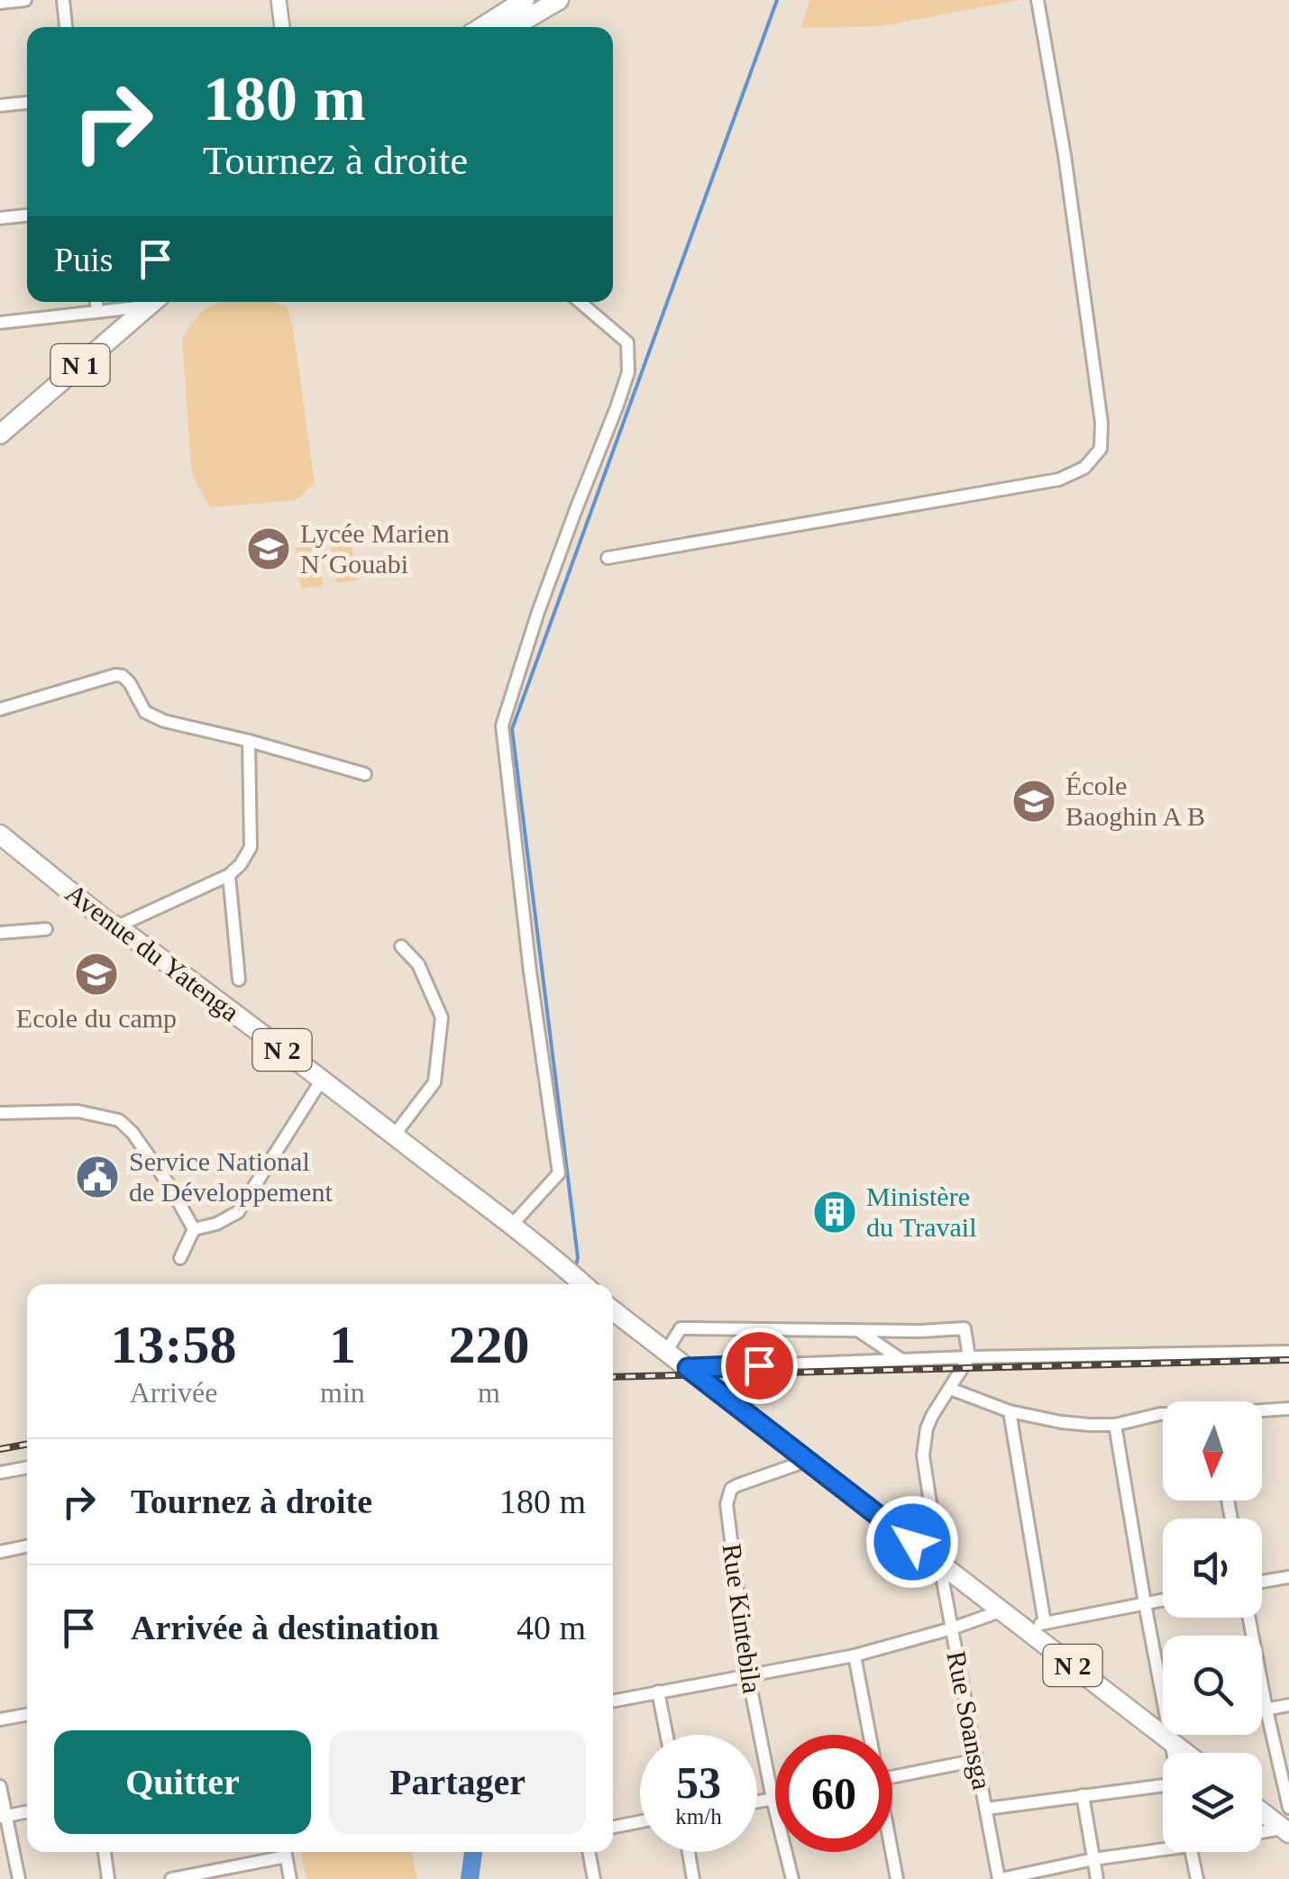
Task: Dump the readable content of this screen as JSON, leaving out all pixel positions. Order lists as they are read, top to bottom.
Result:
{
  "streets": {
    "main road": ["N 1", "Avenue du Yatenga", "N 2"],
    "street": ["Rue Kintebila", "Rue Soansga"]
  },
  "crossings": [
    ["N 2", "Rue Kintebila"],
    ["N 2", "Rue Soansga"]
  ],
  "places": {
    "school or university": ["Lycée Marien N´Gouabi", "École Baoghin A B", "Ecole du camp"],
    "public building": ["Service National de Développement"],
    "building": ["Ministère du Travail"]
  },
  "north": "bottom",
  "page": {
    "turn": ["180 m", "Tournez à droite"],
    "then": "Puis",
    "eta": [
      "13:58",
      "Arrivée",
      "1",
      "min",
      "220",
      "m"
    ],
    "list": [
      {
        "name": "Tournez à droite",
        "value": "180 m"
      },
      {
        "name": "Arrivée à destination",
        "value": "40 m"
      }
    ],
    "buttons": ["Quitter", "Partager"],
    "speed": "53 km/h",
    "limit": "60"
  }
}
